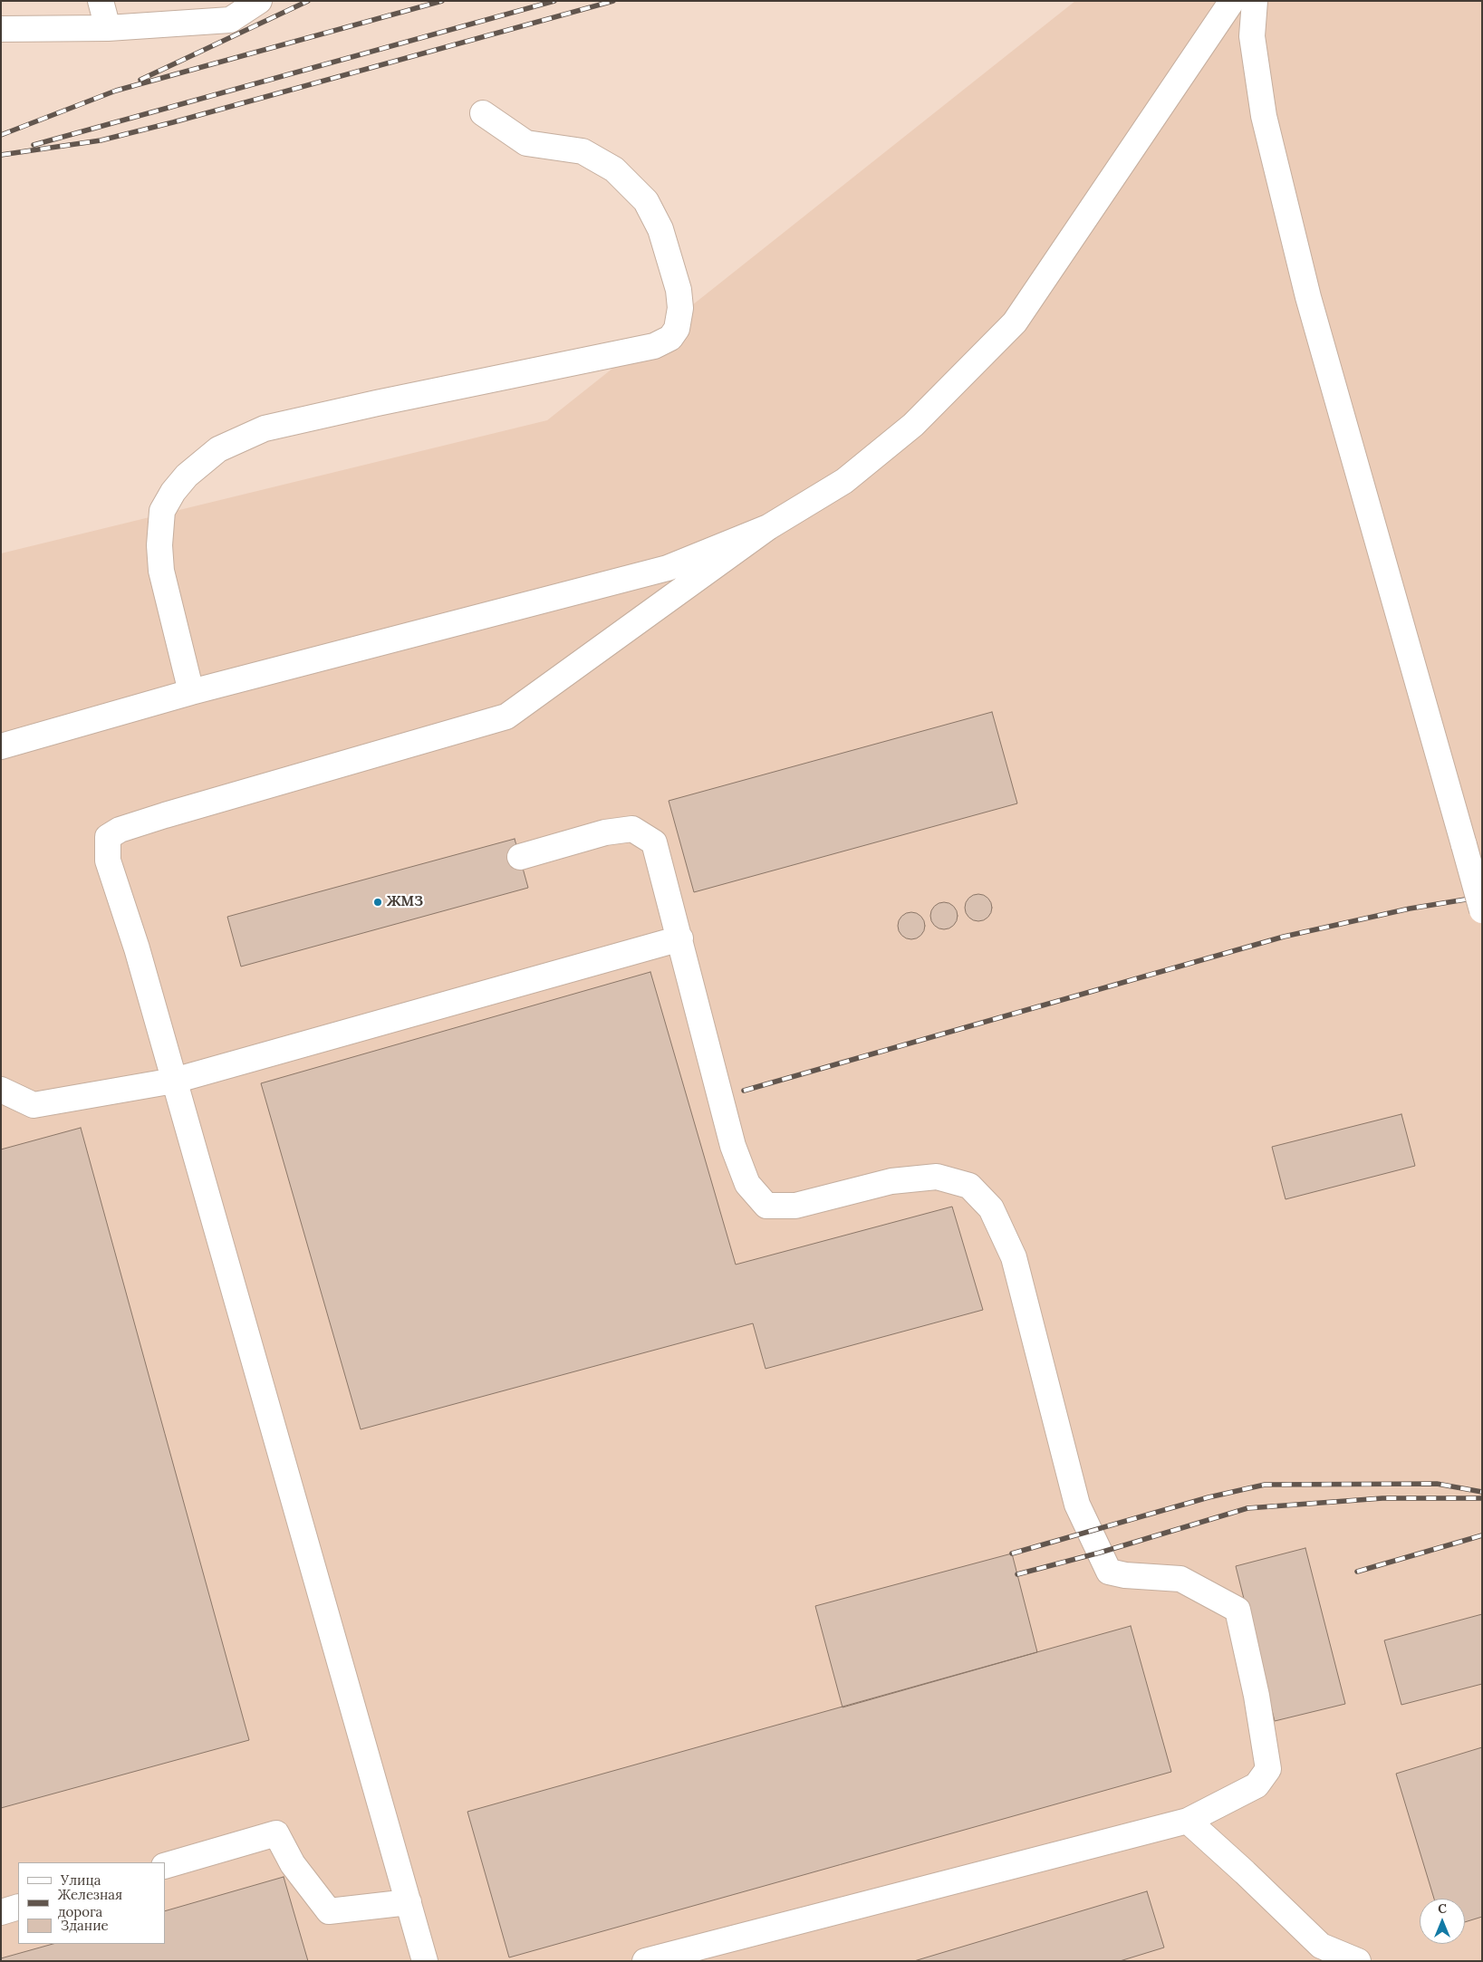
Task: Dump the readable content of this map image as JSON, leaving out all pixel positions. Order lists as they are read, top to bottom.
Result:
{
  "places": ["ЖМЗ"],
  "legend": ["Улица", "Железная дорога", "Здание"],
  "north": "top"
}
